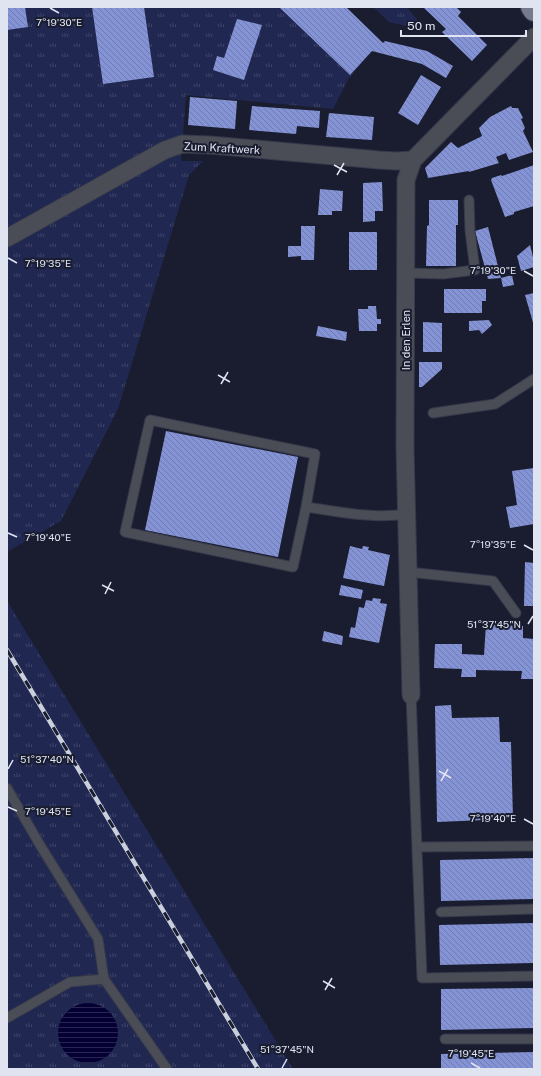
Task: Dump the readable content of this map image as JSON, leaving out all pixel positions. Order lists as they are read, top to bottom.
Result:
{
  "streets": {
    "street": ["Zum Kraftwerk", "In den Erlen"]
  },
  "crossings": [
    ["Zum Kraftwerk", "In den Erlen"]
  ],
  "scale_bar": "50 m",
  "coordinates": [
    "7°19'30\"E",
    "7°19'35\"E",
    "7°19'40\"E",
    "51°37'45\"N",
    "51°37'40\"N",
    "7°19'45\"E"
  ]
}
